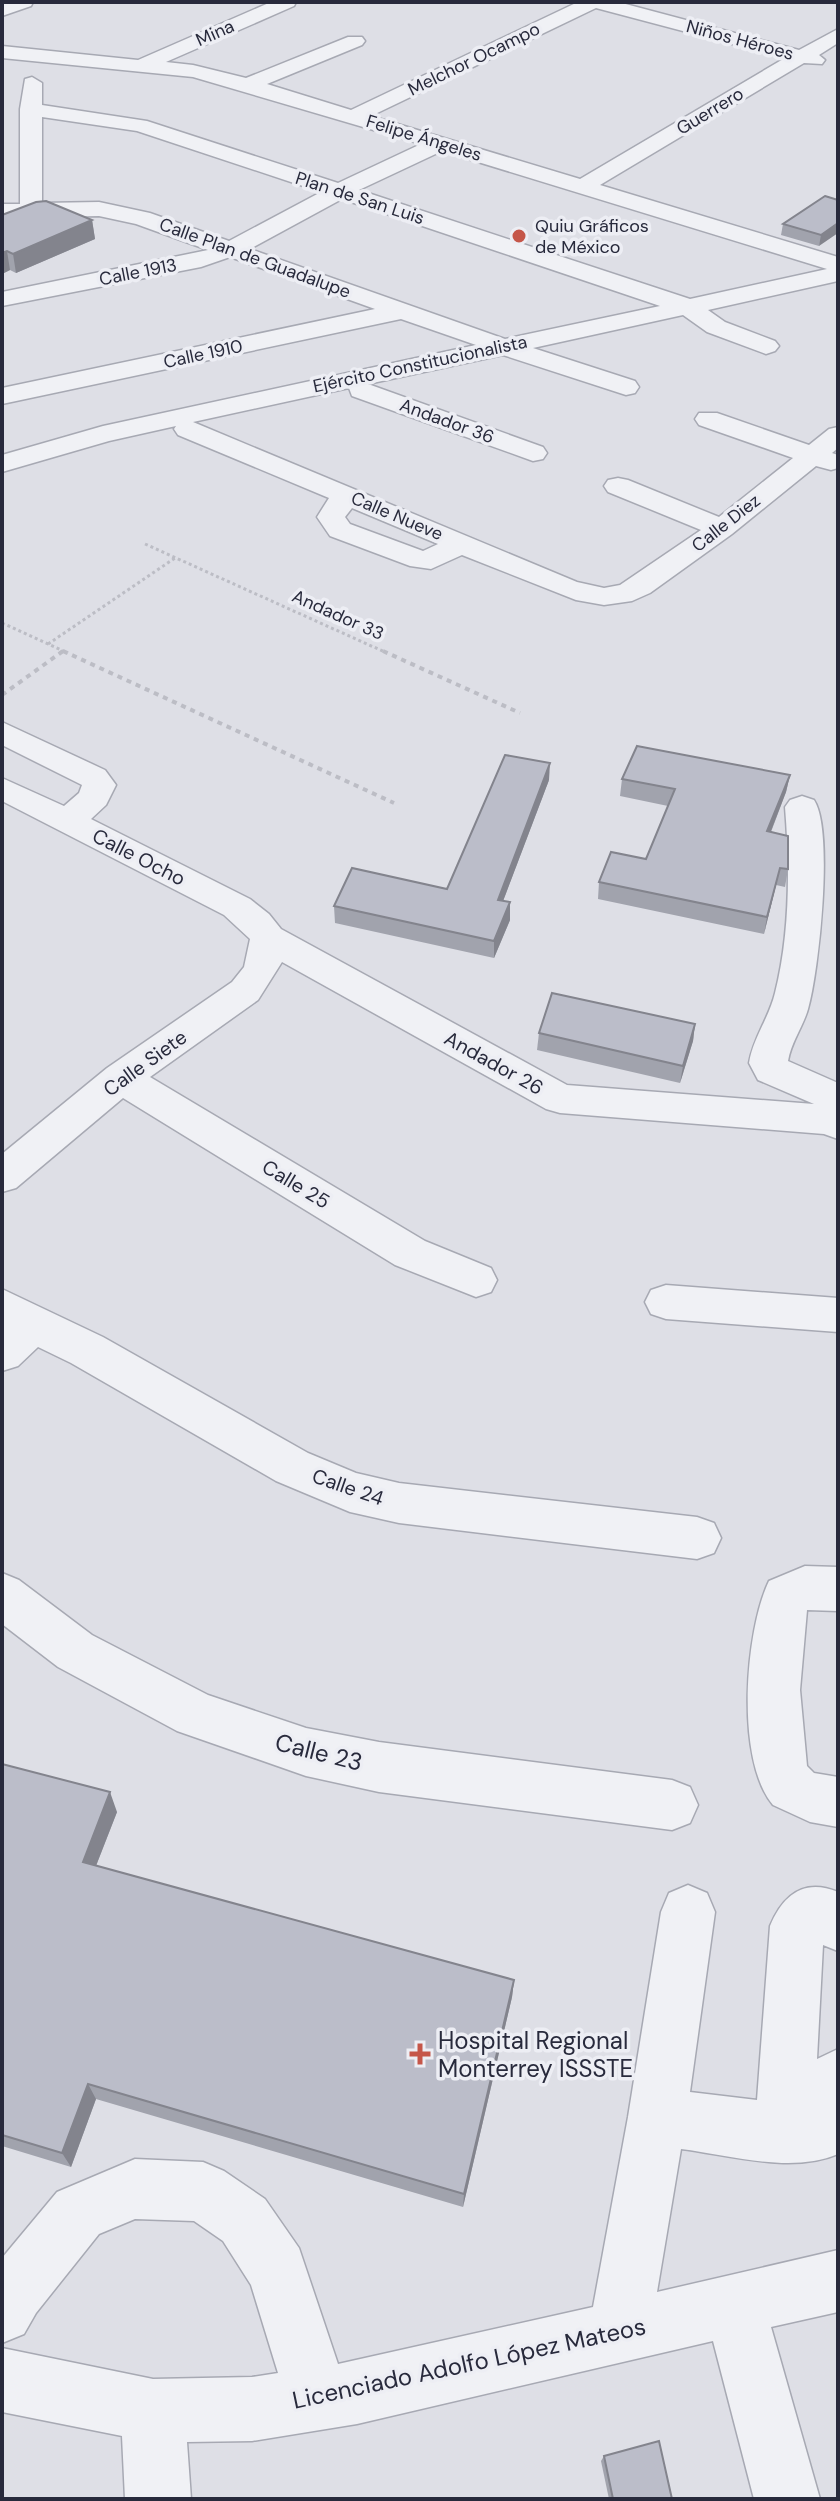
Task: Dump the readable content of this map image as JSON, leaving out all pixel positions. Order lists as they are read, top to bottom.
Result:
{
  "streets": {
    "street": [
      "Mina",
      "Niños Héroes",
      "Melchor Ocampo",
      "Guerrero",
      "Felipe Ángeles",
      "Plan de San Luis",
      "Calle Plan de Guadalupe",
      "Calle 1913",
      "Calle 1910",
      "Ejército Constitucionalista",
      "Andador 36",
      "Calle Nueve",
      "Calle Diez",
      "Calle Ocho",
      "Calle Siete",
      "Andador 26",
      "Calle 25",
      "Calle 24",
      "Calle 23",
      "Licenciado Adolfo López Mateos"
    ],
    "path": ["Andador 33"]
  },
  "crossings": [
    ["Mina", "Felipe Ángeles"],
    ["Niños Héroes", "Melchor Ocampo"],
    ["Niños Héroes", "Guerrero"],
    ["Melchor Ocampo", "Felipe Ángeles"],
    ["Guerrero", "Felipe Ángeles"],
    ["Felipe Ángeles", "Calle 1913"],
    ["Felipe Ángeles", "Ejército Constitucionalista"],
    ["Plan de San Luis", "Calle 1913"],
    ["Plan de San Luis", "Ejército Constitucionalista"],
    ["Calle Plan de Guadalupe", "Calle 1913"],
    ["Calle Plan de Guadalupe", "Calle 1910"],
    ["Calle Plan de Guadalupe", "Ejército Constitucionalista"],
    ["Ejército Constitucionalista", "Andador 36"],
    ["Ejército Constitucionalista", "Calle Nueve"],
    ["Calle Nueve", "Calle Diez"],
    ["Calle Ocho", "Calle Siete"],
    ["Calle Ocho", "Andador 26"],
    ["Calle Siete", "Andador 26"],
    ["Calle Siete", "Calle 25"]
  ],
  "places": {
    "other": ["Quiu Gráficos de México"],
    "health": ["Hospital Regional Monterrey ISSSTE"]
  }
}
